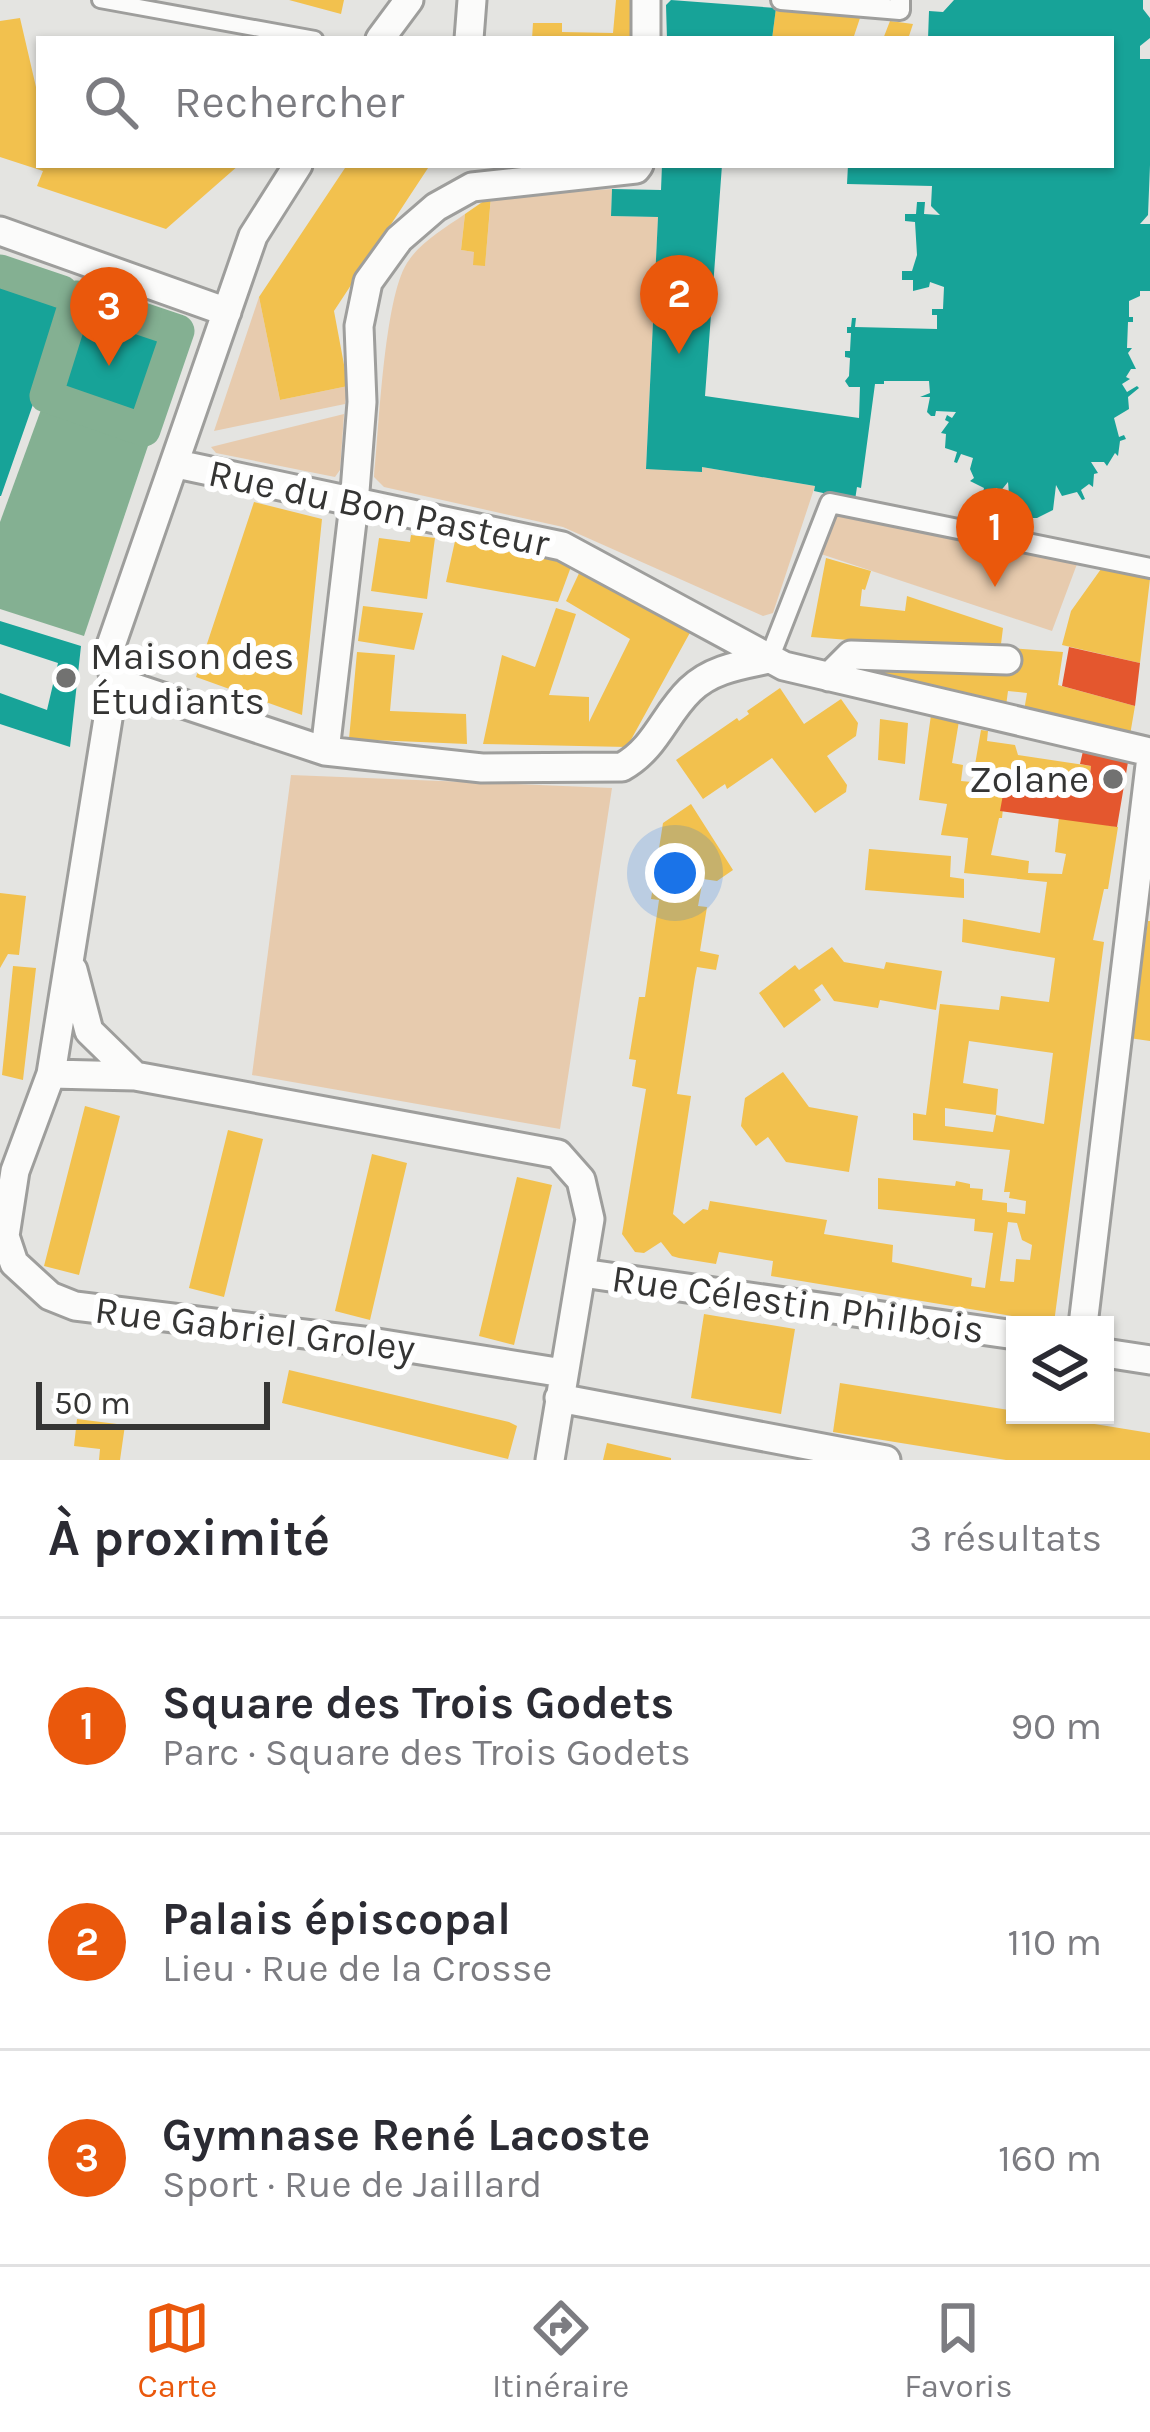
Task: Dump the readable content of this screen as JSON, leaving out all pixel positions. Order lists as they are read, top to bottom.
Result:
{
  "streets": {
    "street": ["Rue du Bon Pasteur", "Rue Célestin Philbois", "Rue Gabriel Groley"]
  },
  "places": ["Maison des Étudiants", "Zolane"],
  "scale_bar": "50 m",
  "page": {
    "search": "Rechercher",
    "pins": ["2", "3", "1"],
    "scale": "50 m",
    "heading": ["À proximité", "3 résultats"],
    "list": [
      {
        "mark": "1",
        "name": "Square des Trois Godets",
        "note": "Parc · Square des Trois Godets",
        "value": "90 m"
      },
      {
        "mark": "2",
        "name": "Palais épiscopal",
        "note": "Lieu · Rue de la Crosse",
        "value": "110 m"
      },
      {
        "mark": "3",
        "name": "Gymnase René Lacoste",
        "note": "Sport · Rue de Jaillard",
        "value": "160 m"
      }
    ],
    "nav": ["Carte", "Itinéraire", "Favoris"]
  }
}
